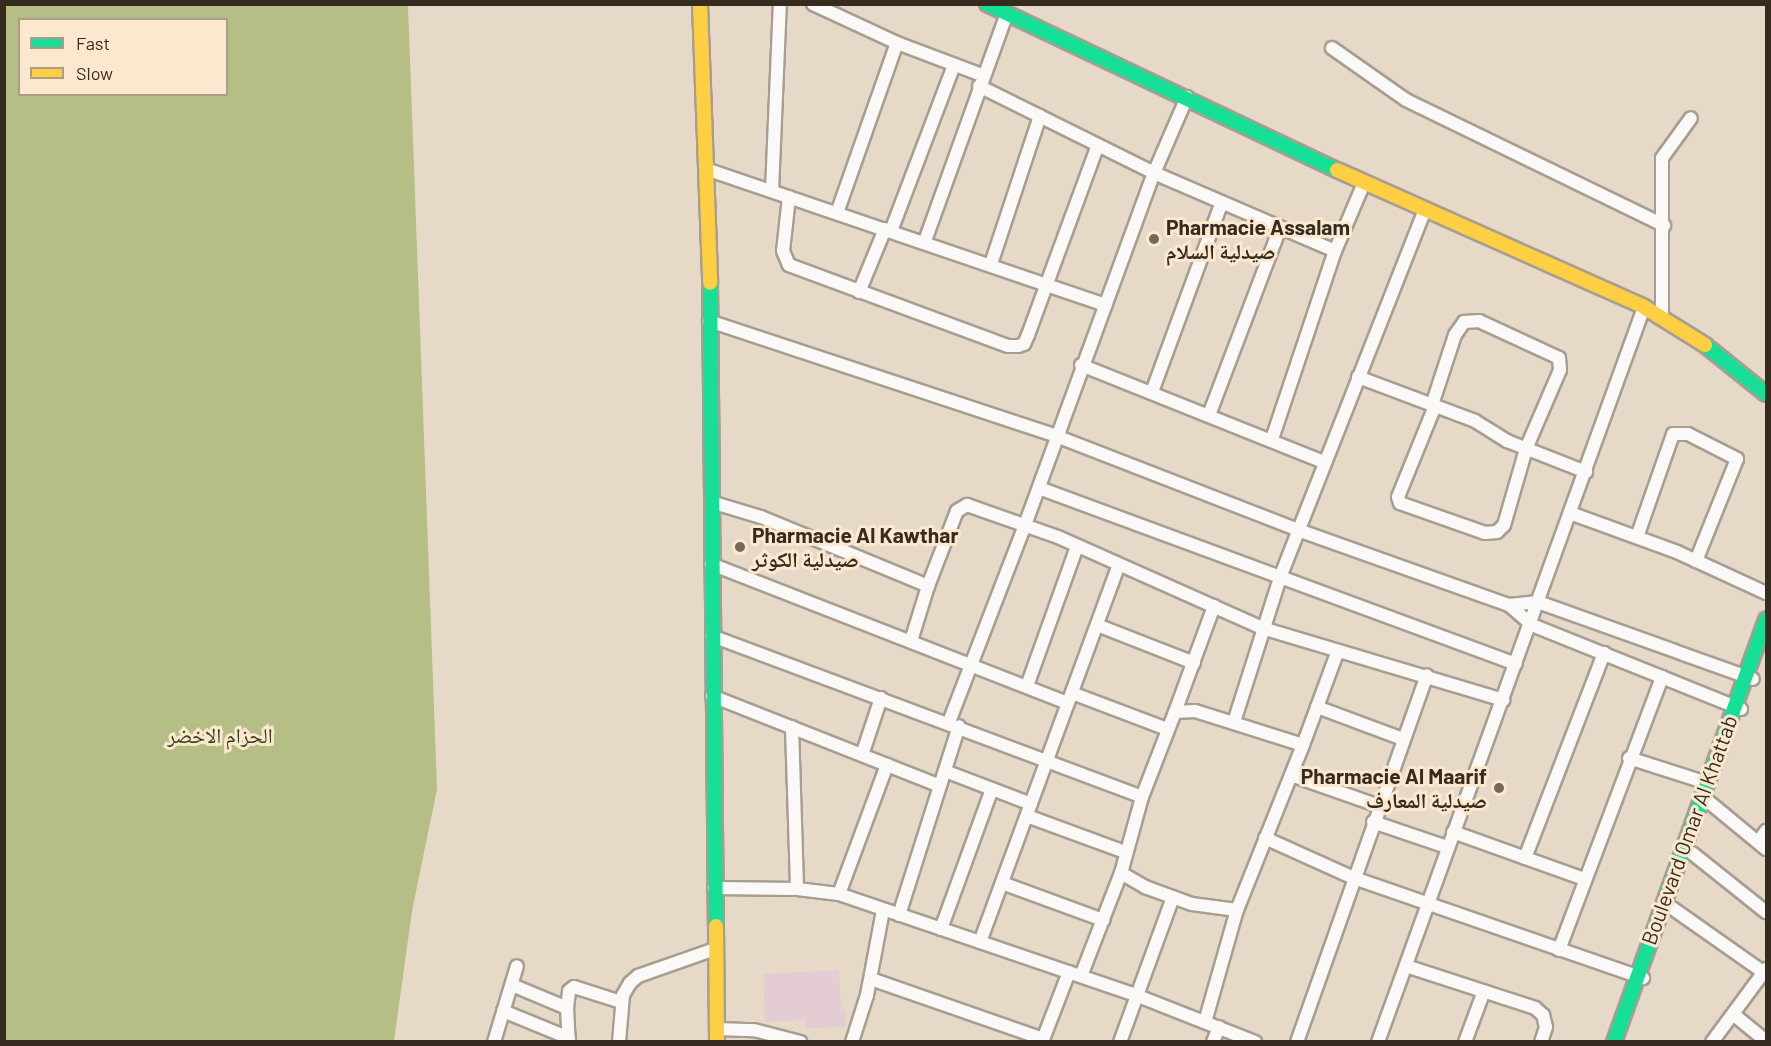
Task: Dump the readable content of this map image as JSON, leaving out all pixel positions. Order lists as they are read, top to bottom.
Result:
{
  "streets": {
    "street": ["Boulevard Omar Al Khattab"]
  },
  "parks": ["الحزام الاخضر"],
  "places": ["Pharmacie Assalam صيدلية السلام", "Pharmacie Al Kawthar صيدلية الكوثر", "Pharmacie Al Maarif صيدلية المعارف"],
  "legend": ["Fast", "Slow"]
}
